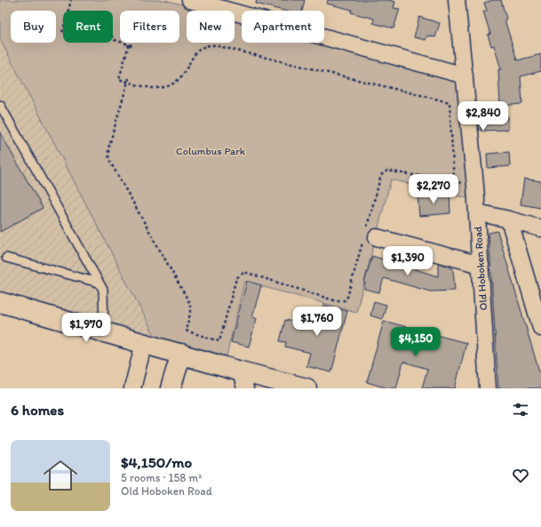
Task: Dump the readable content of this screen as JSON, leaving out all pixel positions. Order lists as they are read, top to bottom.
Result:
{
  "streets": {
    "street": ["Old Hoboken Road"]
  },
  "parks": ["Columbus Park"],
  "page": {
    "chip": [
      "Buy",
      "Rent",
      "Filters",
      "New",
      "Apartment"
    ],
    "price": [
      "$2,840",
      "$2,270",
      "$1,390",
      "$1,760",
      "$1,970",
      "$4,150"
    ],
    "heading": "6 homes",
    "list": [
      {
        "name": "$4,150/mo",
        "note": "5 rooms · 158 m² · Old Hoboken Road"
      }
    ]
  }
}
